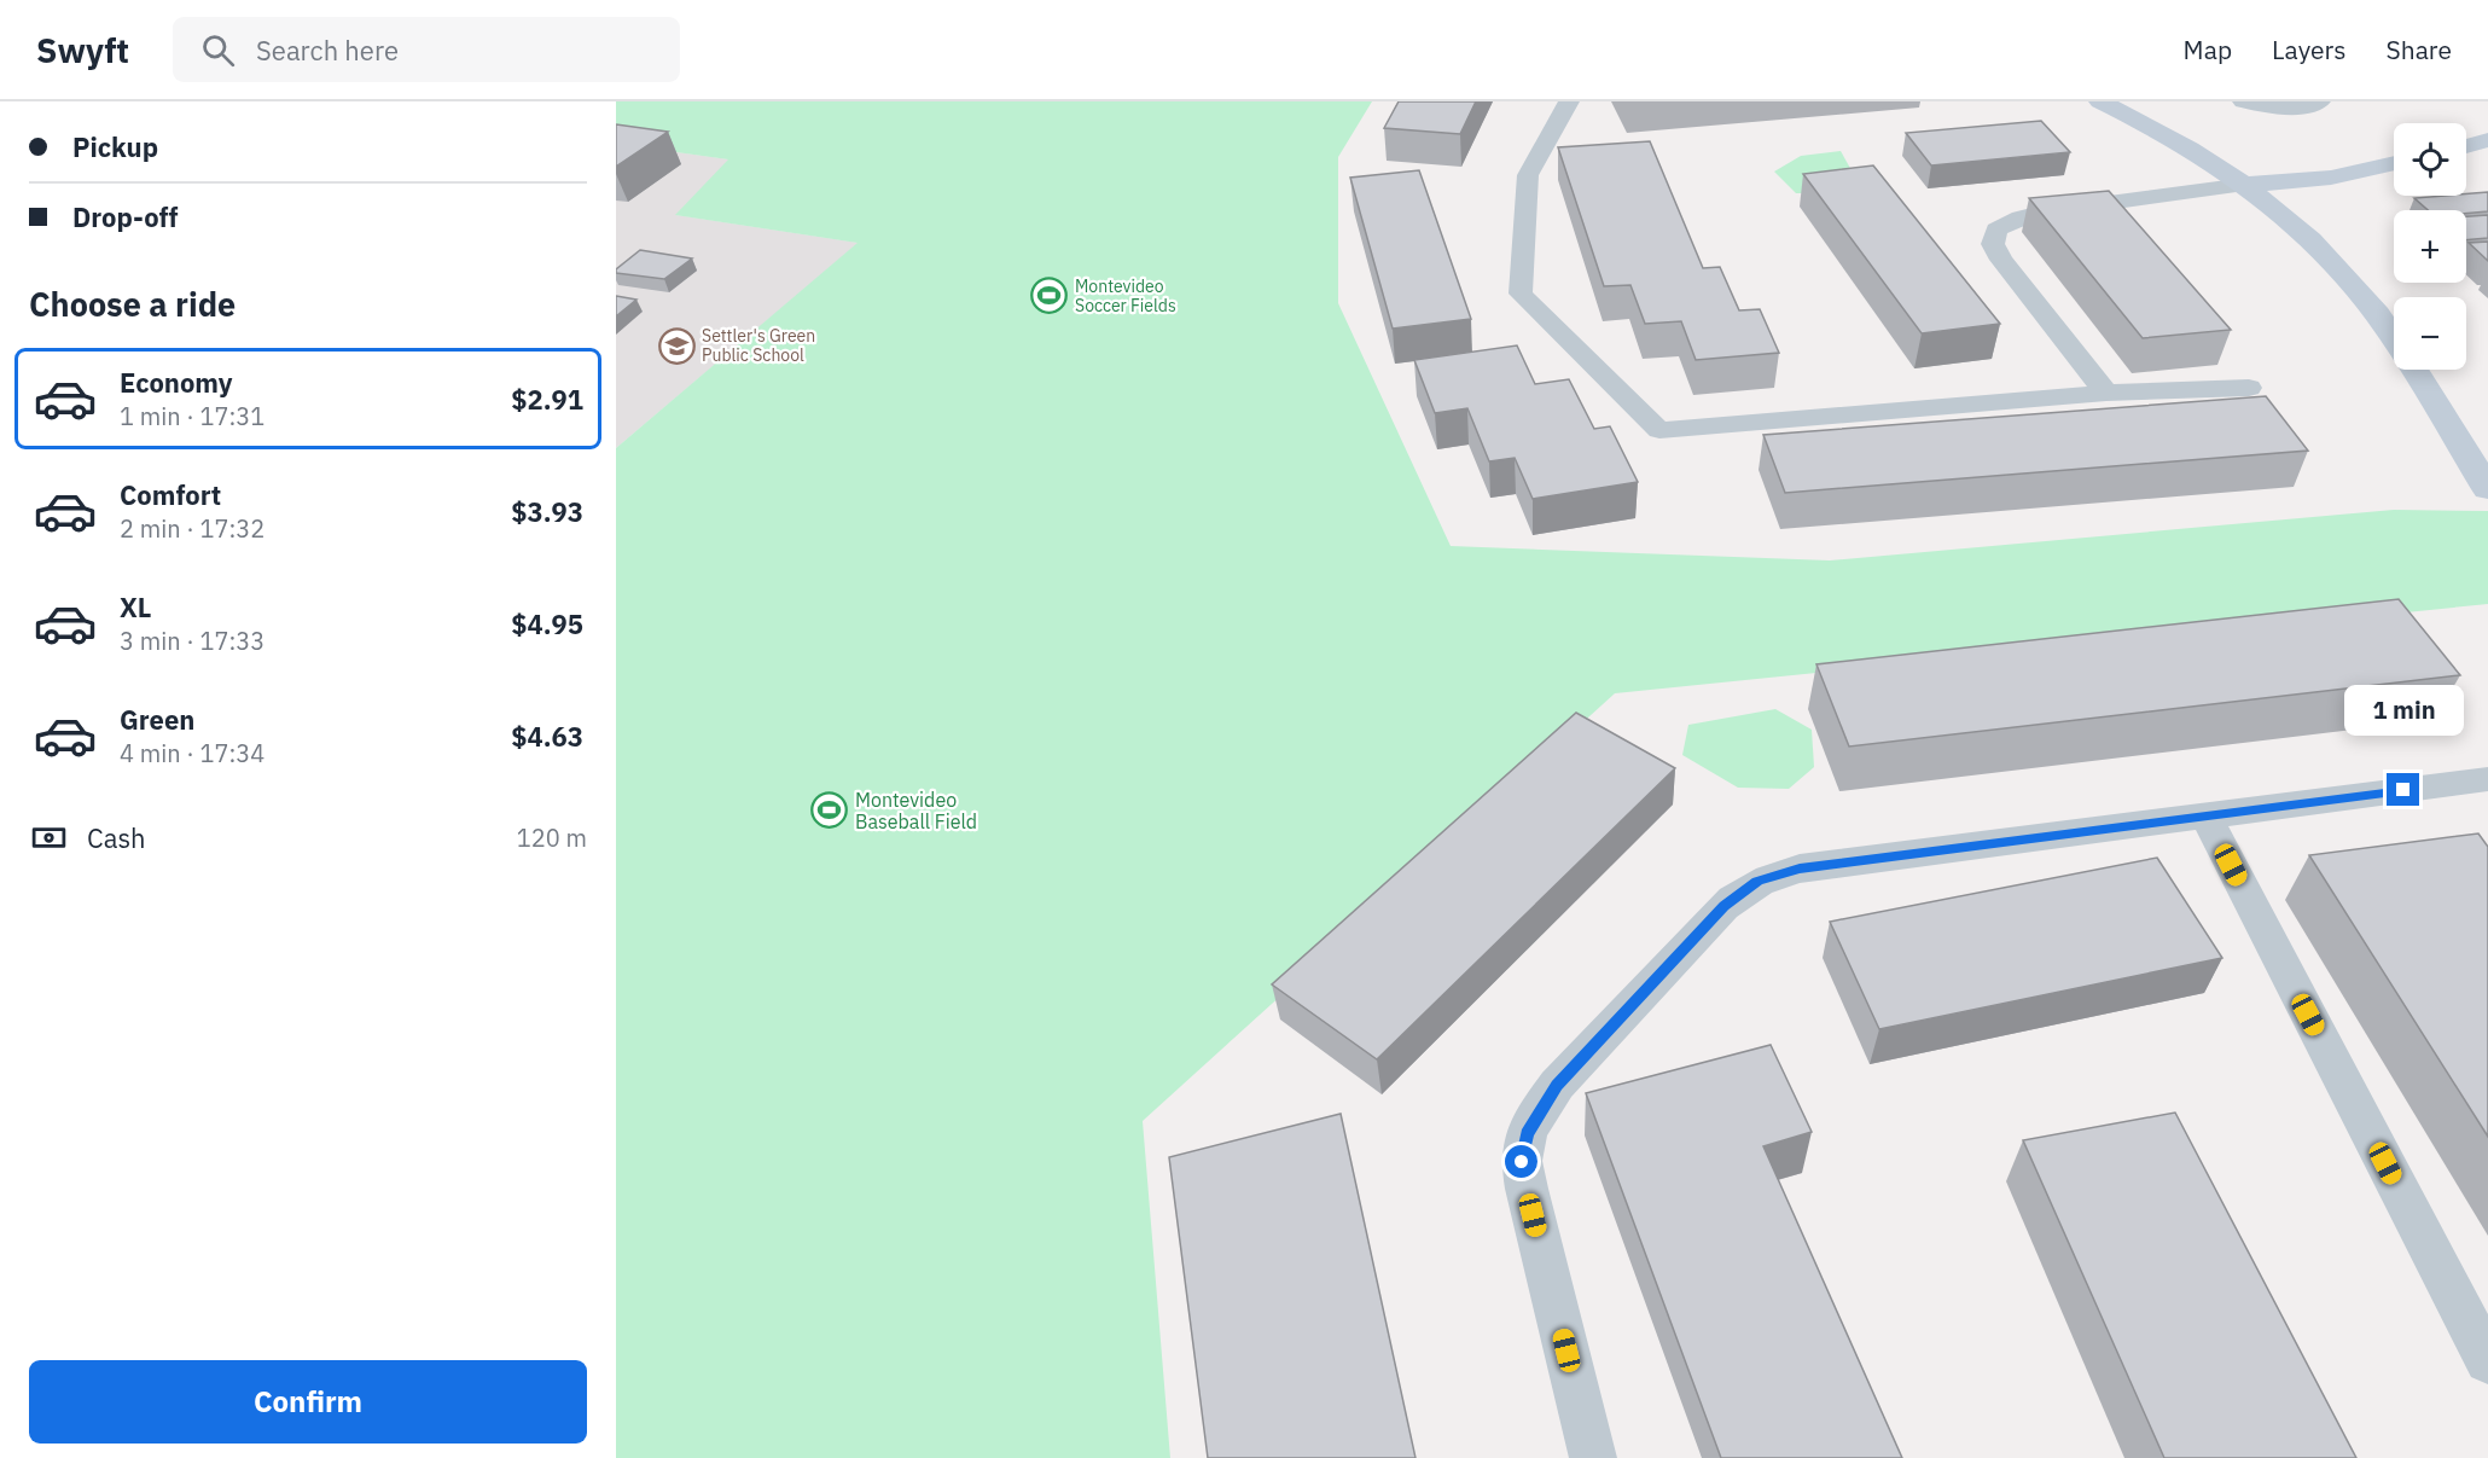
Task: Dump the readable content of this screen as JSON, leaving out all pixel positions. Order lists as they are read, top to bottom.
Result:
{
  "places": {
    "sports": ["Montevideo Soccer Fields", "Montevideo Baseball Field"],
    "school or university": ["Settler's Green Public School"]
  },
  "page": {
    "header": "Swyft",
    "search": "Search here",
    "nav": ["Map", "Layers", "Share"],
    "banner": ["Pickup", "Drop-off"],
    "map_buttons": ["+", "−"],
    "heading": "Choose a ride",
    "list": [
      {
        "name": "Economy",
        "note": "1 min · 17:31",
        "value": "$2.91"
      },
      {
        "name": "Comfort",
        "note": "2 min · 17:32",
        "value": "$3.93"
      },
      {
        "name": "XL",
        "note": "3 min · 17:33",
        "value": "$4.95"
      },
      {
        "name": "Green",
        "note": "4 min · 17:34",
        "value": "$4.63"
      }
    ],
    "bubble": "1 min",
    "pay": ["Cash", "120 m"],
    "buttons": "Confirm"
  }
}
